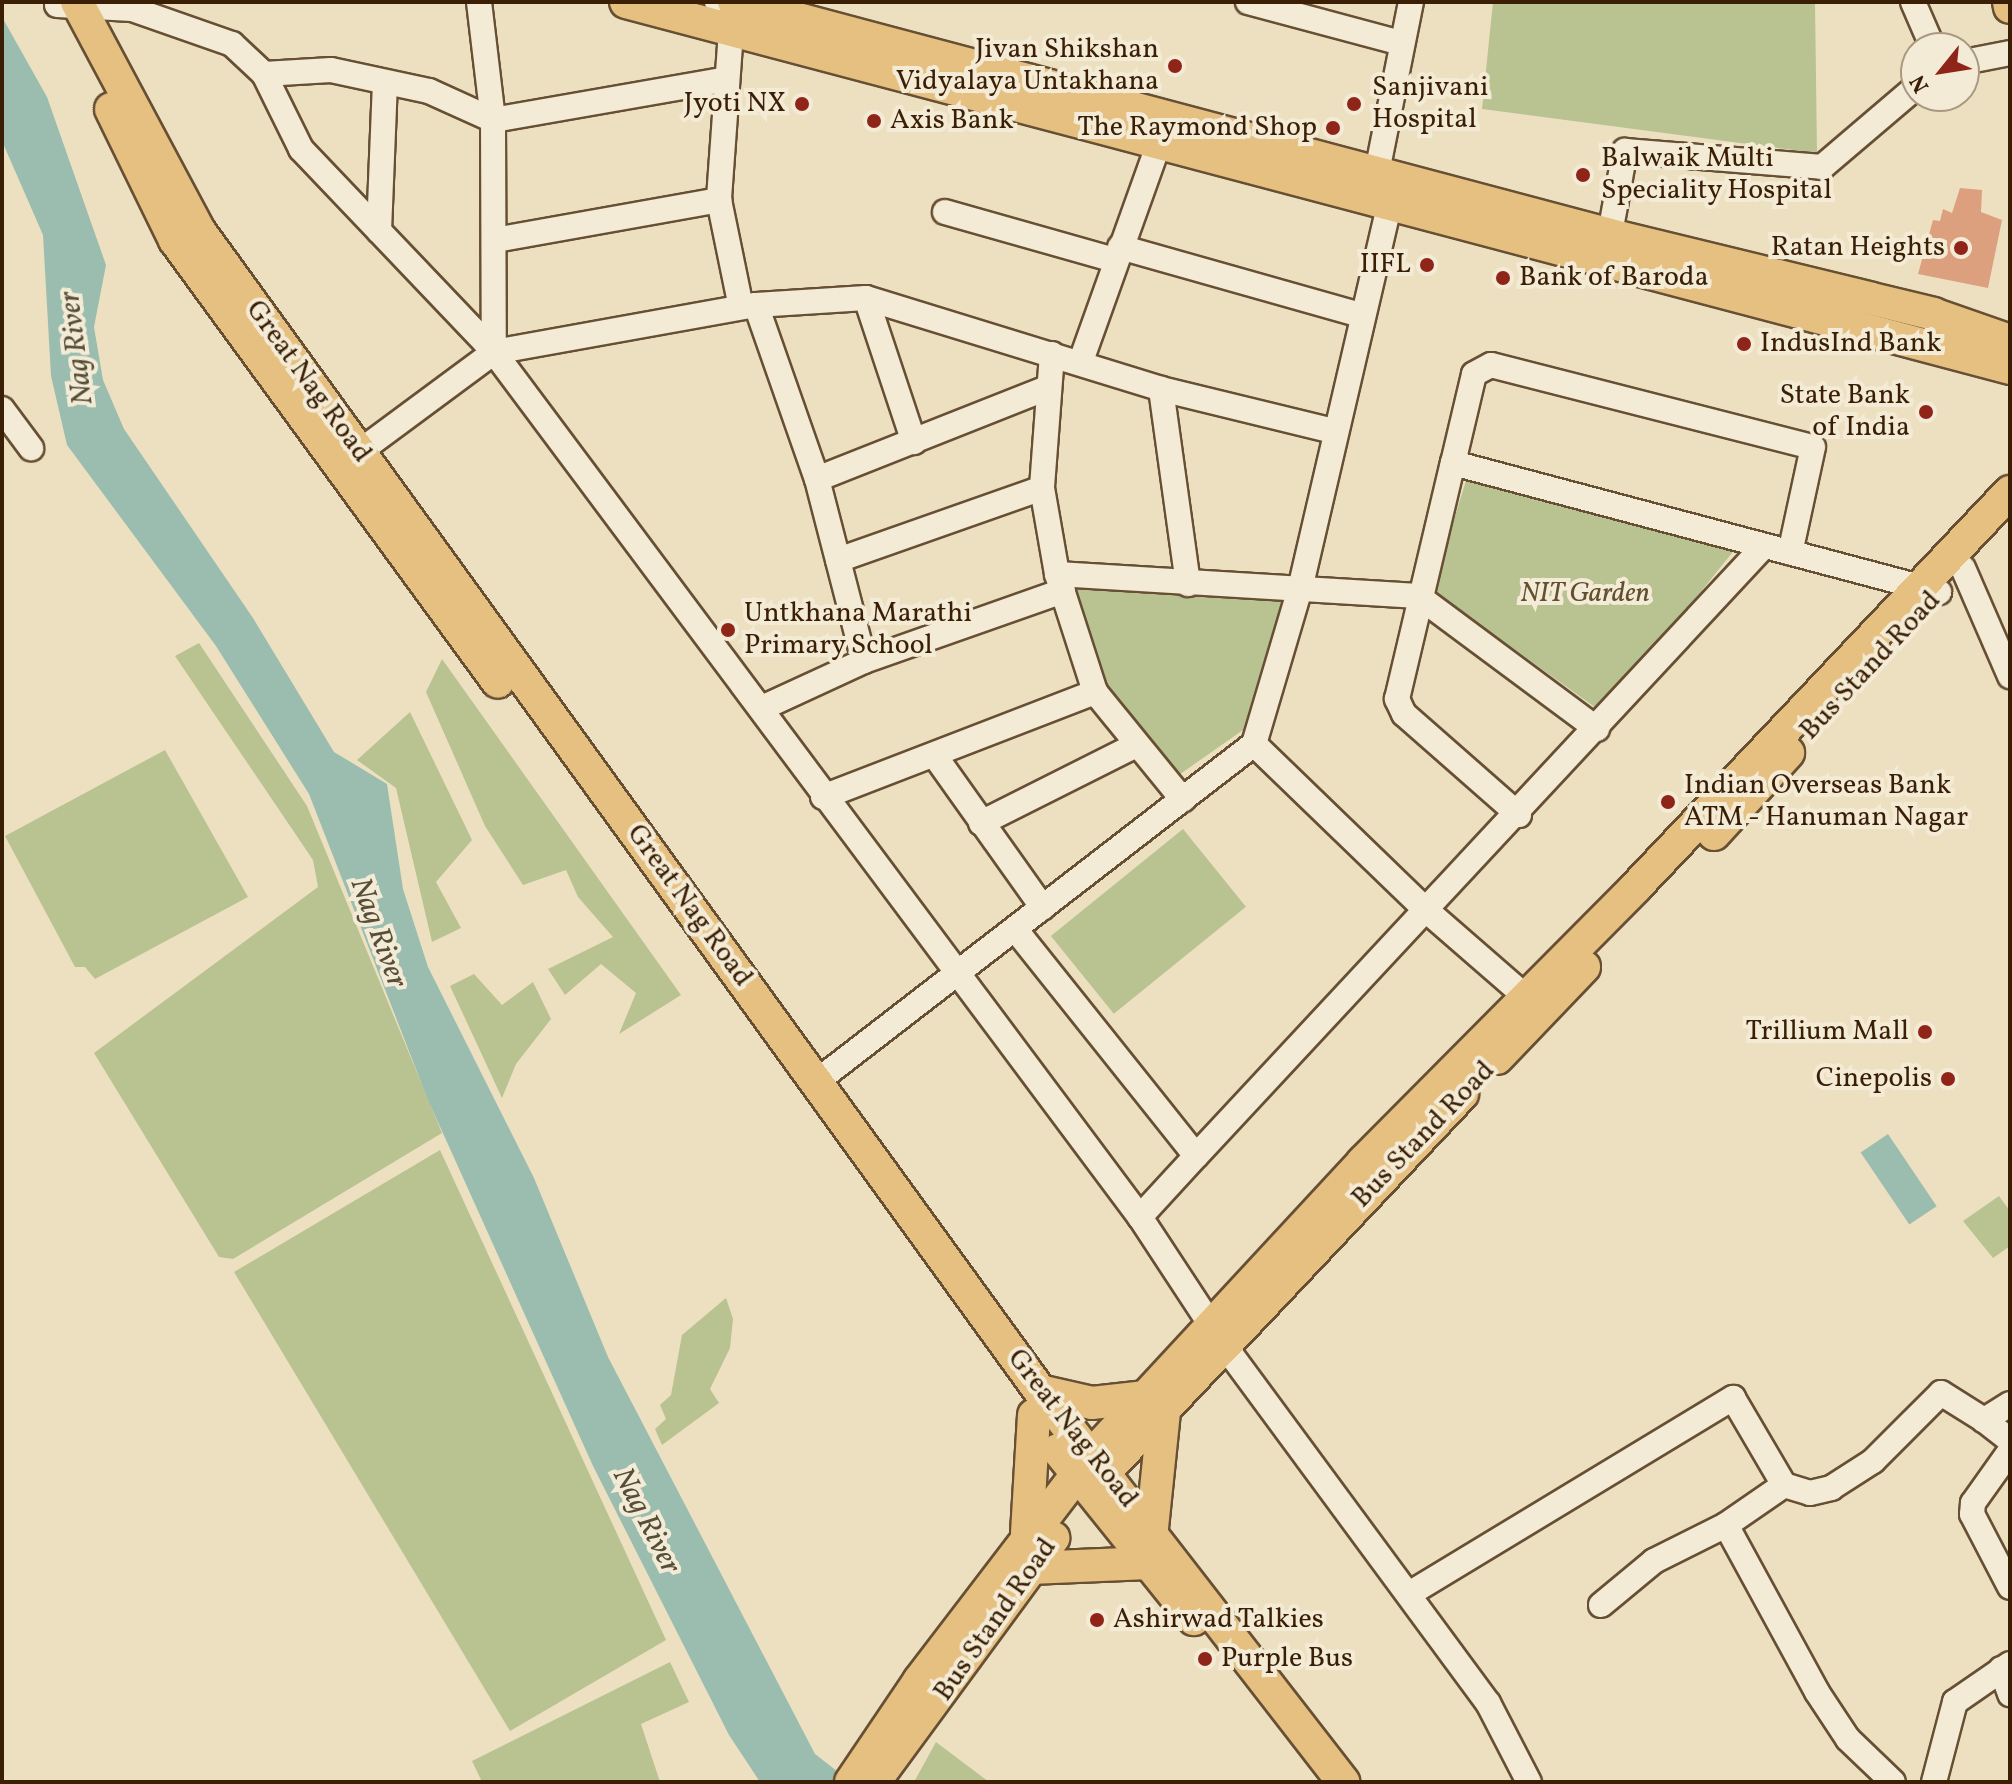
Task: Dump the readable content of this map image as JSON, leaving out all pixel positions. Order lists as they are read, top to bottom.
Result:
{
  "streets": {
    "main road": ["Great Nag Road", "Bus Stand Road"]
  },
  "crossings": [
    ["Great Nag Road", "Bus Stand Road"]
  ],
  "water": ["Nag River"],
  "parks": ["NIT Garden"],
  "places": [
    "Jivan Shikshan Vidyalaya Untakhana",
    "Jyoti NX",
    "Sanjivani Hospital",
    "Axis Bank",
    "The Raymond Shop",
    "Balwaik Multi Speciality Hospital",
    "Ratan Heights",
    "IIFL",
    "Bank of Baroda",
    "IndusInd Bank",
    "State Bank of India",
    "Untkhana Marathi Primary School",
    "Indian Overseas Bank ATM - Hanuman Nagar",
    "Trillium Mall",
    "Cinepolis",
    "Ashirwad Talkies",
    "Purple Bus"
  ],
  "north": "bottom left"
}
